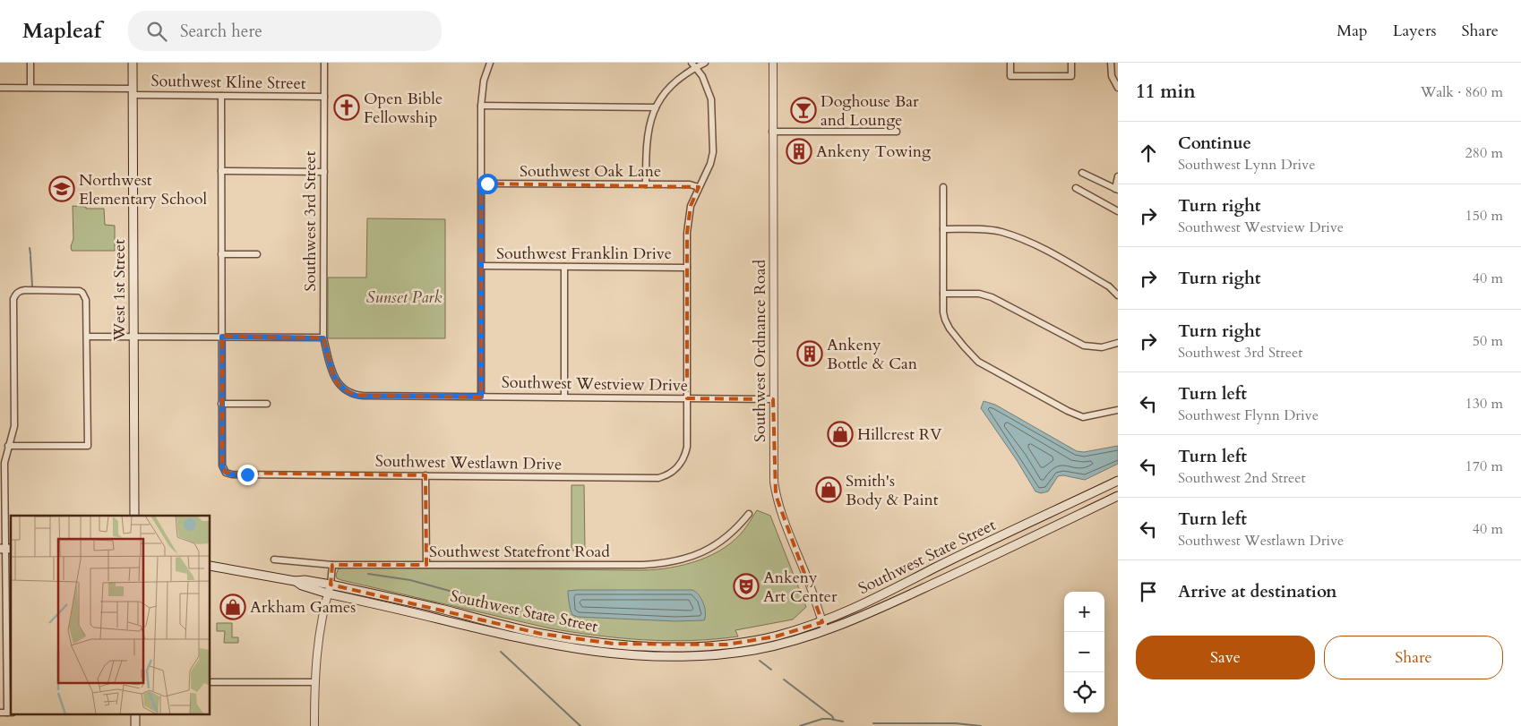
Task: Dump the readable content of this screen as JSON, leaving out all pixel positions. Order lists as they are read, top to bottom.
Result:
{
  "streets": {
    "main road": ["West 1st Street", "Southwest State Street"],
    "street": [
      "Southwest Kline Street",
      "Southwest Oak Lane",
      "Southwest 3rd Street",
      "Southwest Franklin Drive",
      "Southwest Ordnance Road",
      "Southwest Westview Drive",
      "Southwest Westlawn Drive",
      "Southwest Statefront Road"
    ]
  },
  "crossings": [
    ["Southwest Kline Street", "Southwest 3rd Street"],
    ["Southwest Kline Street", "West 1st Street"],
    ["Southwest Oak Lane", "Southwest Westlawn Drive"],
    ["Southwest 3rd Street", "Southwest Westview Drive"],
    ["Southwest Franklin Drive", "Southwest Westlawn Drive"],
    ["Southwest Ordnance Road", "Southwest Westview Drive"],
    ["Southwest Ordnance Road", "Southwest State Street"],
    ["Southwest Westview Drive", "Southwest Westlawn Drive"]
  ],
  "parks": ["Sunset Park"],
  "places": {
    "church": ["Open Bible Fellowship"],
    "bar": ["Doghouse Bar and Lounge"],
    "building": ["Ankeny Towing", "Ankeny Bottle & Can"],
    "school or university": ["Northwest Elementary School"],
    "shop": ["Hillcrest RV", "Smith's Body & Paint", "Arkham Games"],
    "theatre": ["Ankeny Art Center"]
  },
  "page": {
    "header": "Mapleaf",
    "search": "Search here",
    "nav": ["Map", "Layers", "Share"],
    "heading": ["11 min", "Walk · 860 m"],
    "list": [
      ["Continue", "Southwest Lynn Drive", "280 m"],
      ["Turn right", "Southwest Westview Drive", "150 m"],
      ["Turn right", "40 m"],
      ["Turn right", "Southwest 3rd Street", "50 m"],
      ["Turn left", "Southwest Flynn Drive", "130 m"],
      ["Turn left", "Southwest 2nd Street", "170 m"],
      ["Turn left", "Southwest Westlawn Drive", "40 m"],
      "Arrive at destination"
    ],
    "map_buttons": ["+", "−"],
    "buttons": ["Save", "Share"]
  }
}
